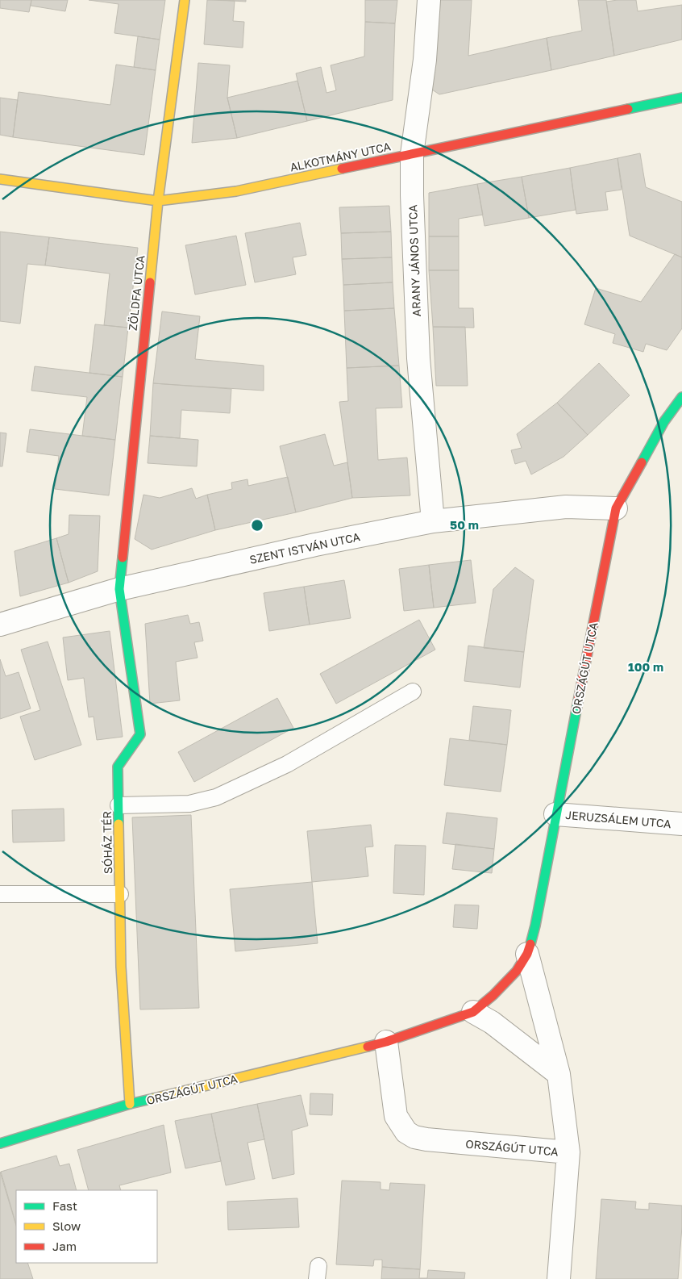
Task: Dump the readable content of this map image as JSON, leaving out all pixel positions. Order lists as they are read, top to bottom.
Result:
{
  "streets": {
    "street": [
      "ALKOTMÁNY UTCA",
      "ARANY JÁNOS UTCA",
      "ZÖLDFA UTCA",
      "SZENT ISTVÁN UTCA",
      "ORSZÁGÚT UTCA",
      "JERUZSÁLEM UTCA",
      "SÓHÁZ TÉR"
    ]
  },
  "crossings": [
    ["ALKOTMÁNY UTCA", "ARANY JÁNOS UTCA"],
    ["ALKOTMÁNY UTCA", "ZÖLDFA UTCA"],
    ["ARANY JÁNOS UTCA", "SZENT ISTVÁN UTCA"],
    ["ZÖLDFA UTCA", "SZENT ISTVÁN UTCA"],
    ["ZÖLDFA UTCA", "SÓHÁZ TÉR"],
    ["SZENT ISTVÁN UTCA", "ORSZÁGÚT UTCA"],
    ["SZENT ISTVÁN UTCA", "SÓHÁZ TÉR"],
    ["ORSZÁGÚT UTCA", "JERUZSÁLEM UTCA"],
    ["ORSZÁGÚT UTCA", "SÓHÁZ TÉR"]
  ],
  "legend": ["Fast", "Slow", "Jam"],
  "rings": ["50 m", "100 m"]
}
